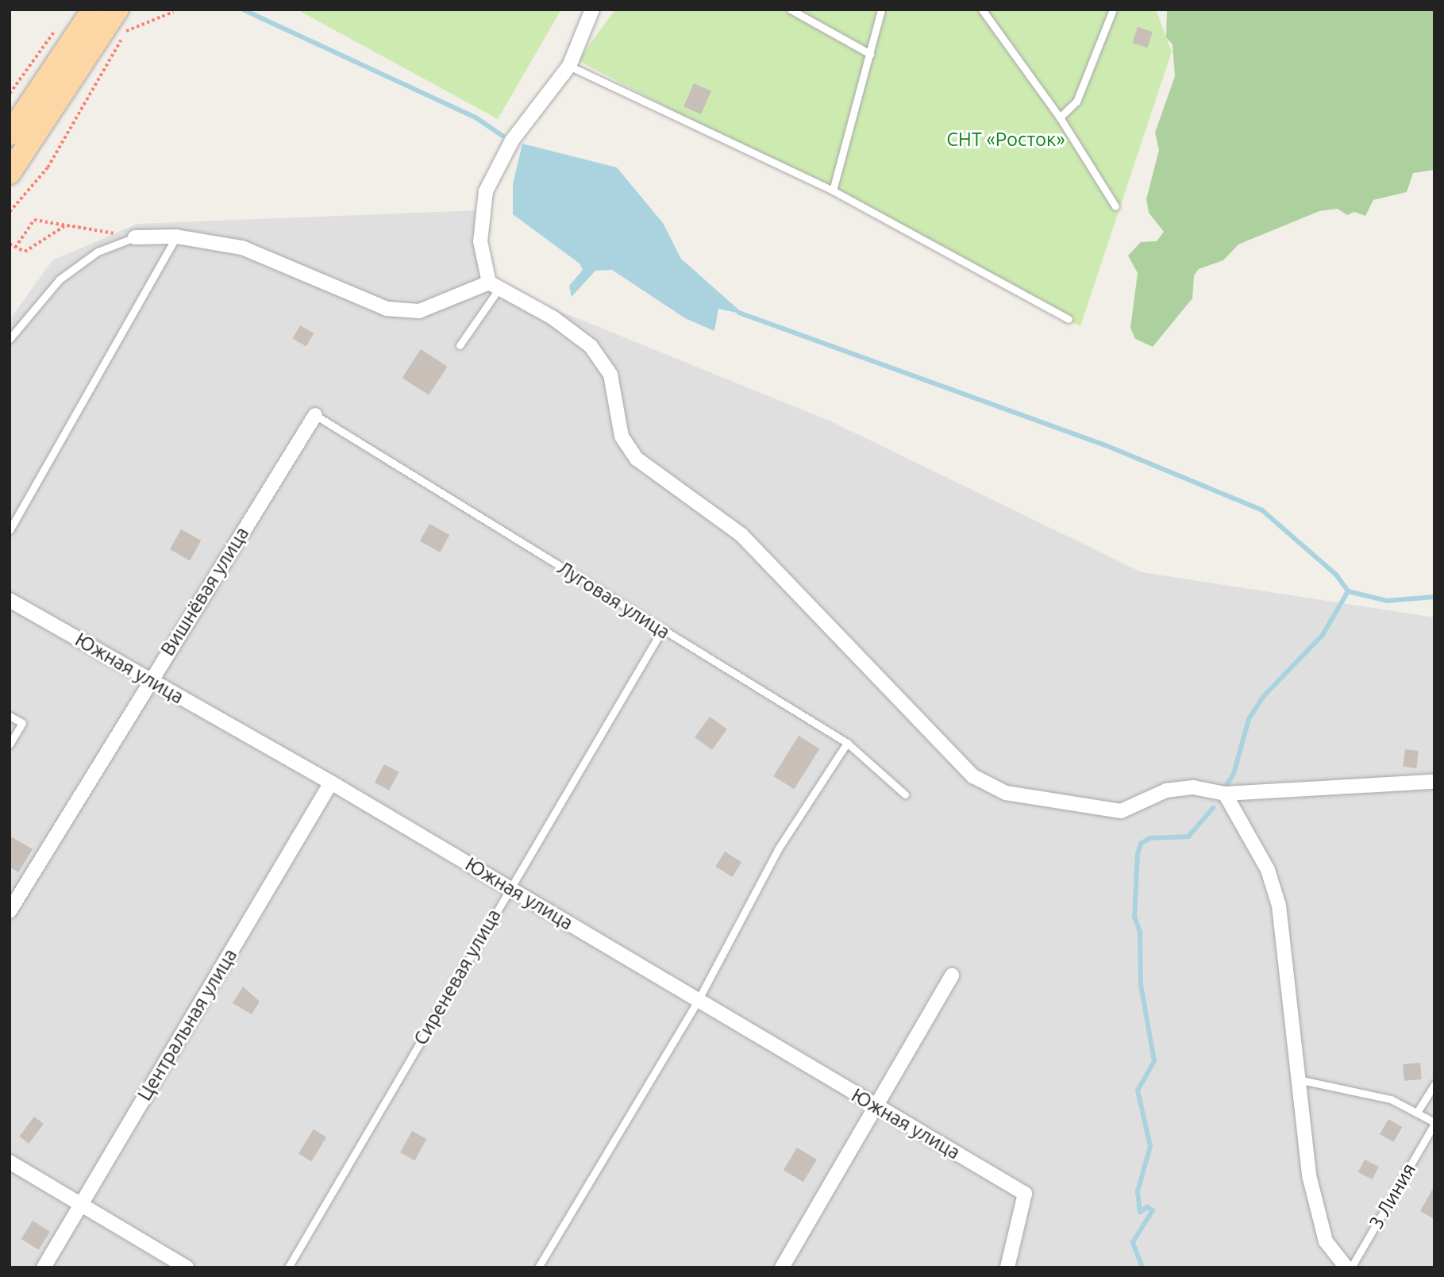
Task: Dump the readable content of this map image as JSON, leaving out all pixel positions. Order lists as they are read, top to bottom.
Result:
{
  "streets": {
    "street": ["Вишнёвая улица", "Южная улица", "Центральная улица"],
    "lane": ["Луговая улица", "Сиреневая улица", "3 Линия"]
  },
  "crossings": [
    ["Вишнёвая улица", "Луговая улица"],
    ["Вишнёвая улица", "Южная улица"],
    ["Луговая улица", "Сиреневая улица"],
    ["Южная улица", "Сиреневая улица"],
    ["Южная улица", "Центральная улица"]
  ],
  "parks": ["СНТ «Росток»"]
}
